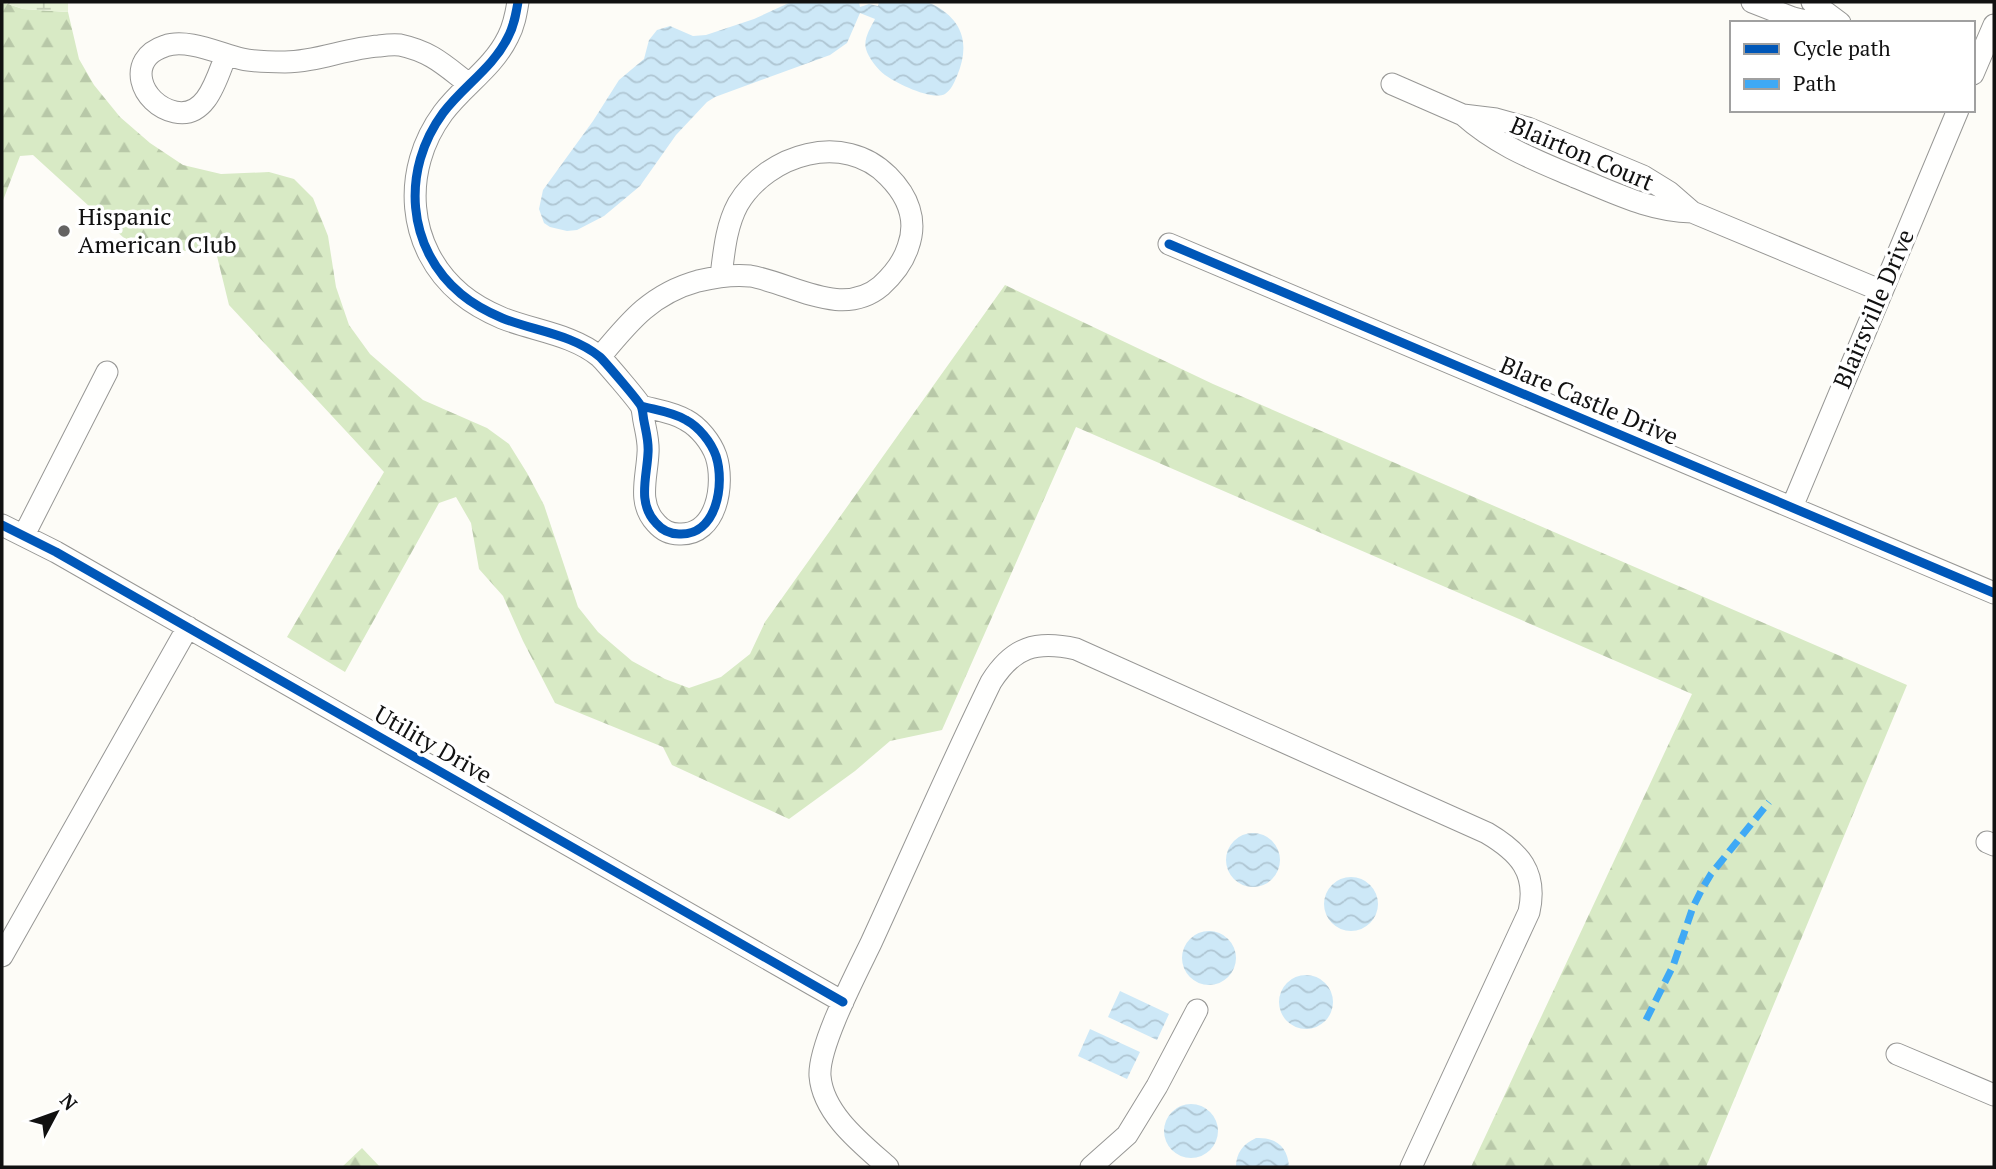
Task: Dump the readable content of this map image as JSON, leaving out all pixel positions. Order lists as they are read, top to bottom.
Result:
{
  "streets": {
    "street": [
      "Blairton Court",
      "Blairsville Drive",
      "Blare Castle Drive",
      "Utility Drive"
    ]
  },
  "crossings": [
    ["Blairton Court", "Blairsville Drive"],
    ["Blairsville Drive", "Blare Castle Drive"]
  ],
  "places": ["Hispanic American Club"],
  "legend": ["Cycle path", "Path"],
  "north": "top right"
}
